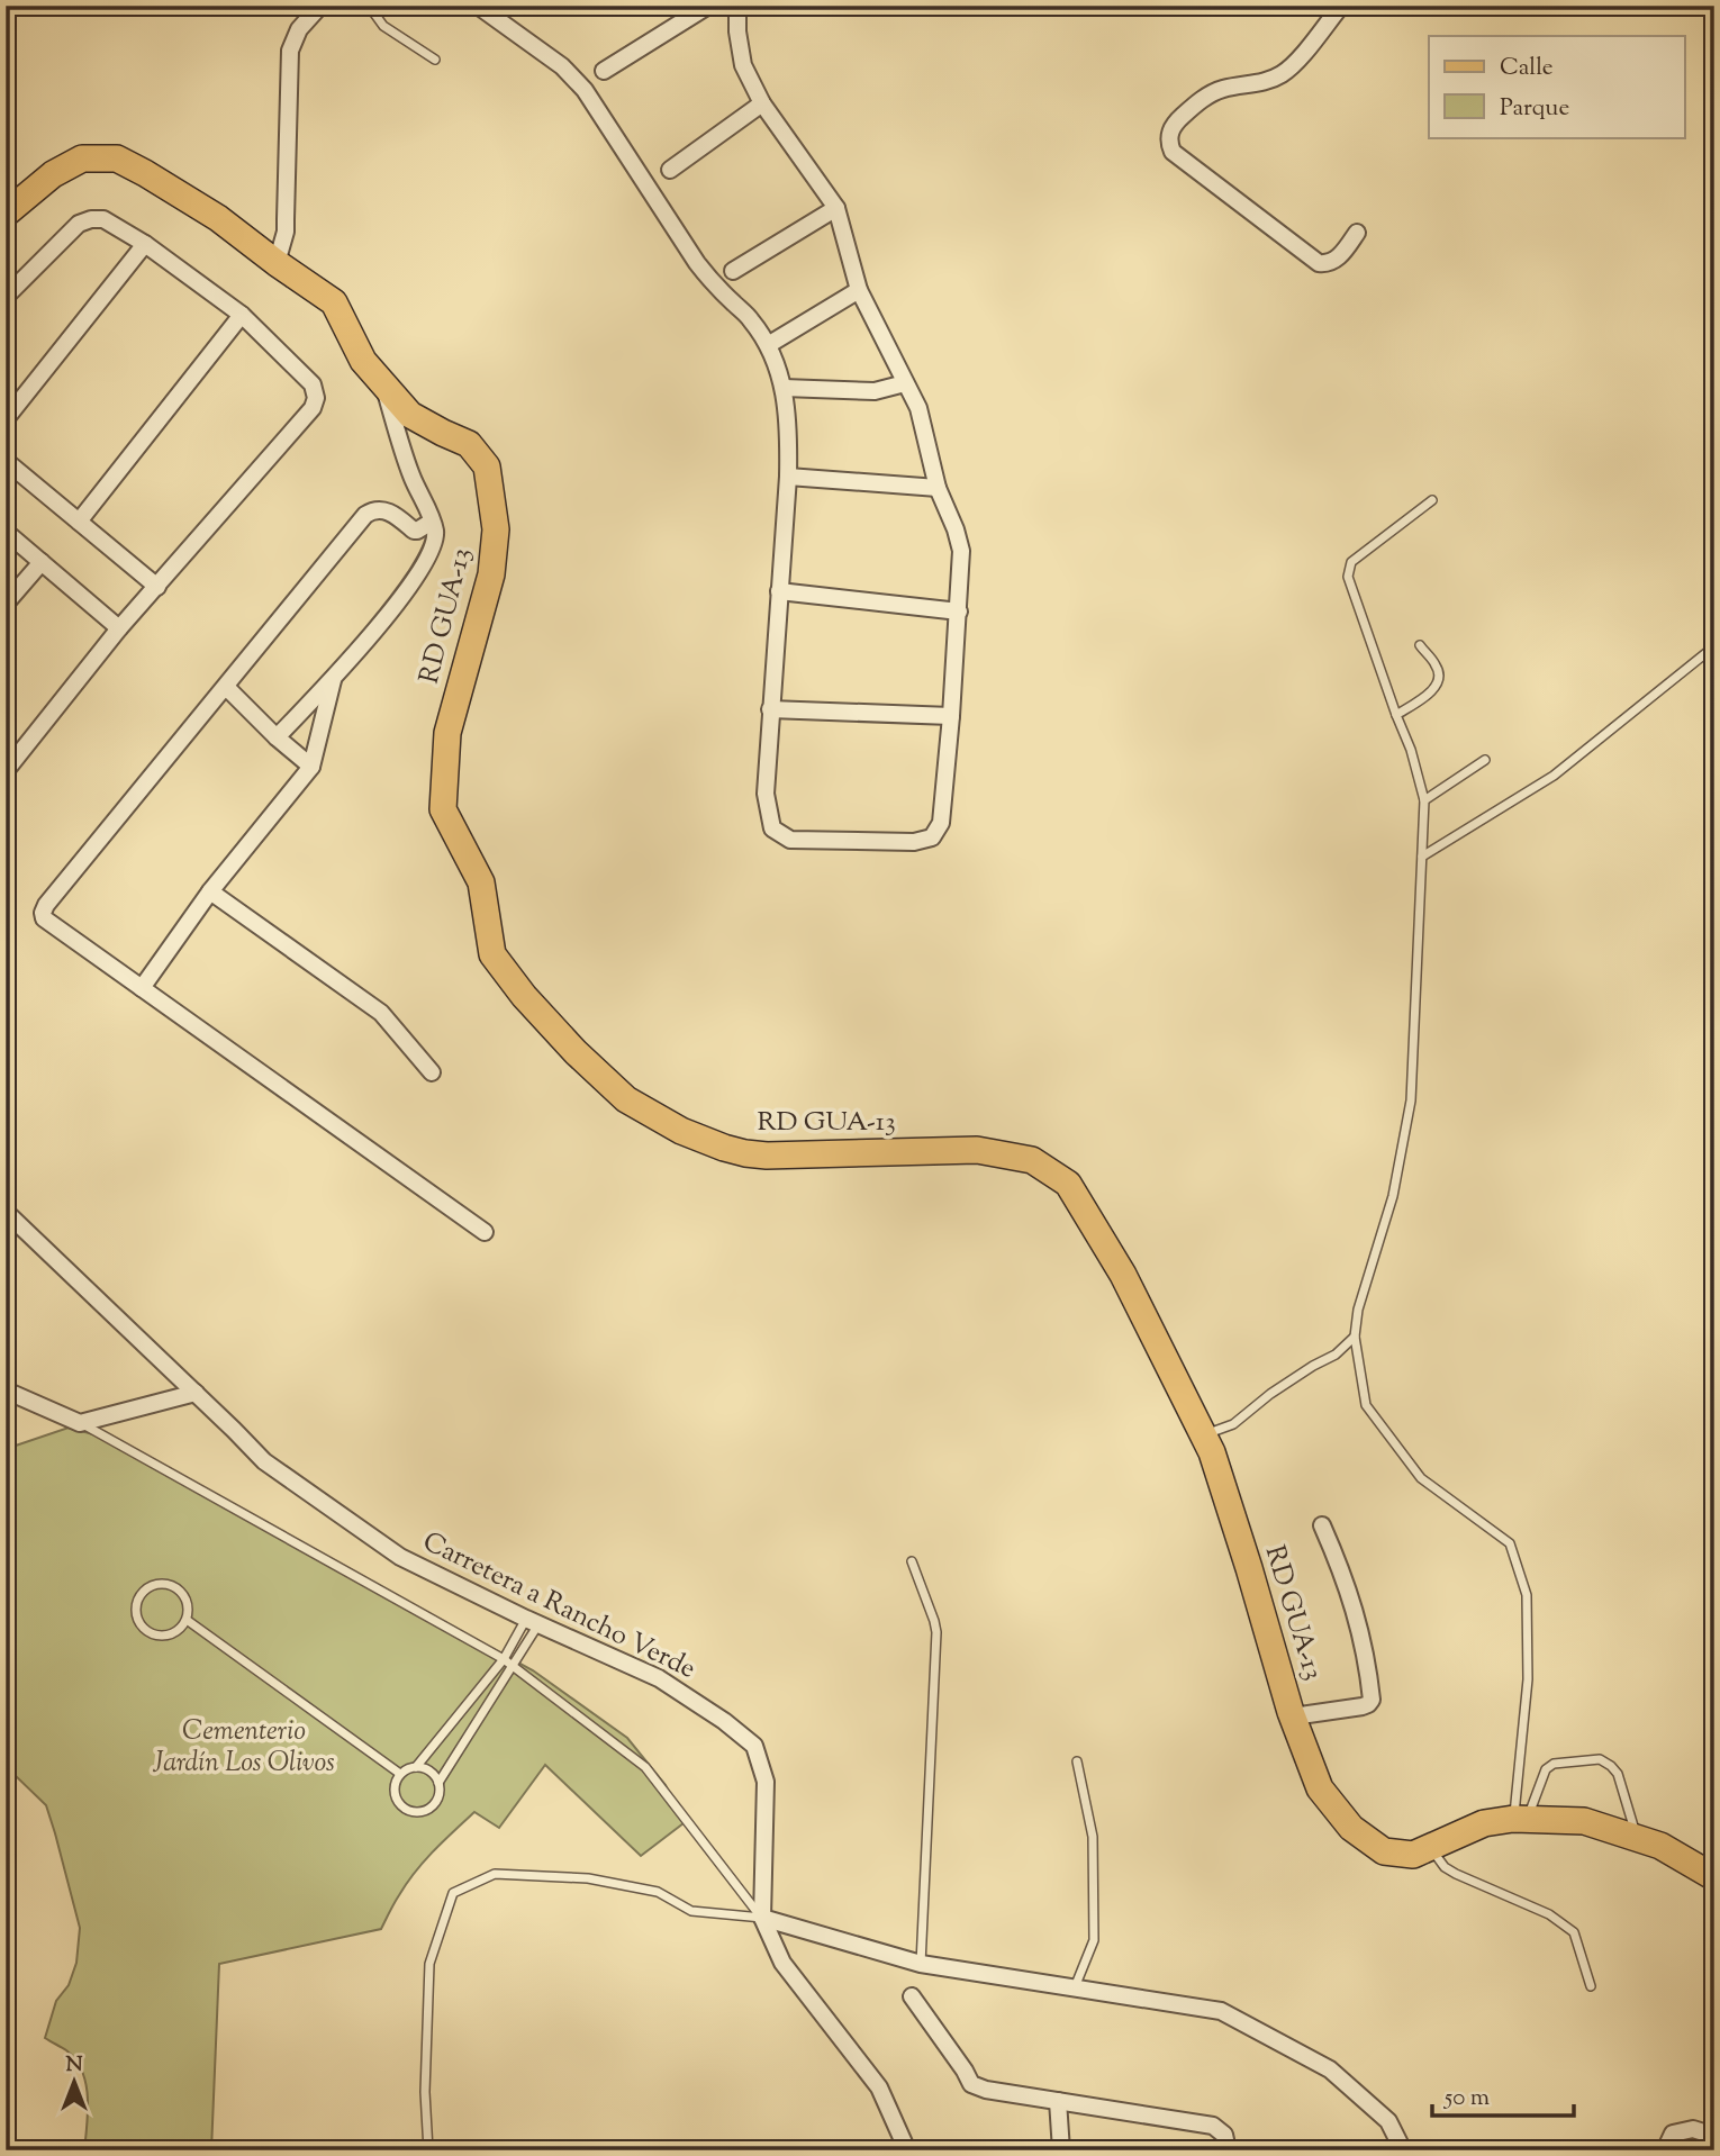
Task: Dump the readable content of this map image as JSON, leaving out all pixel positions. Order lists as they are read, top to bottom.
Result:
{
  "streets": {
    "main road": ["RD GUA-13"],
    "street": ["Carretera a Rancho Verde"]
  },
  "parks": ["Cementerio Jardín Los Olivos"],
  "legend": ["Calle", "Parque"],
  "scale_bar": "50 m",
  "north": "top"
}
